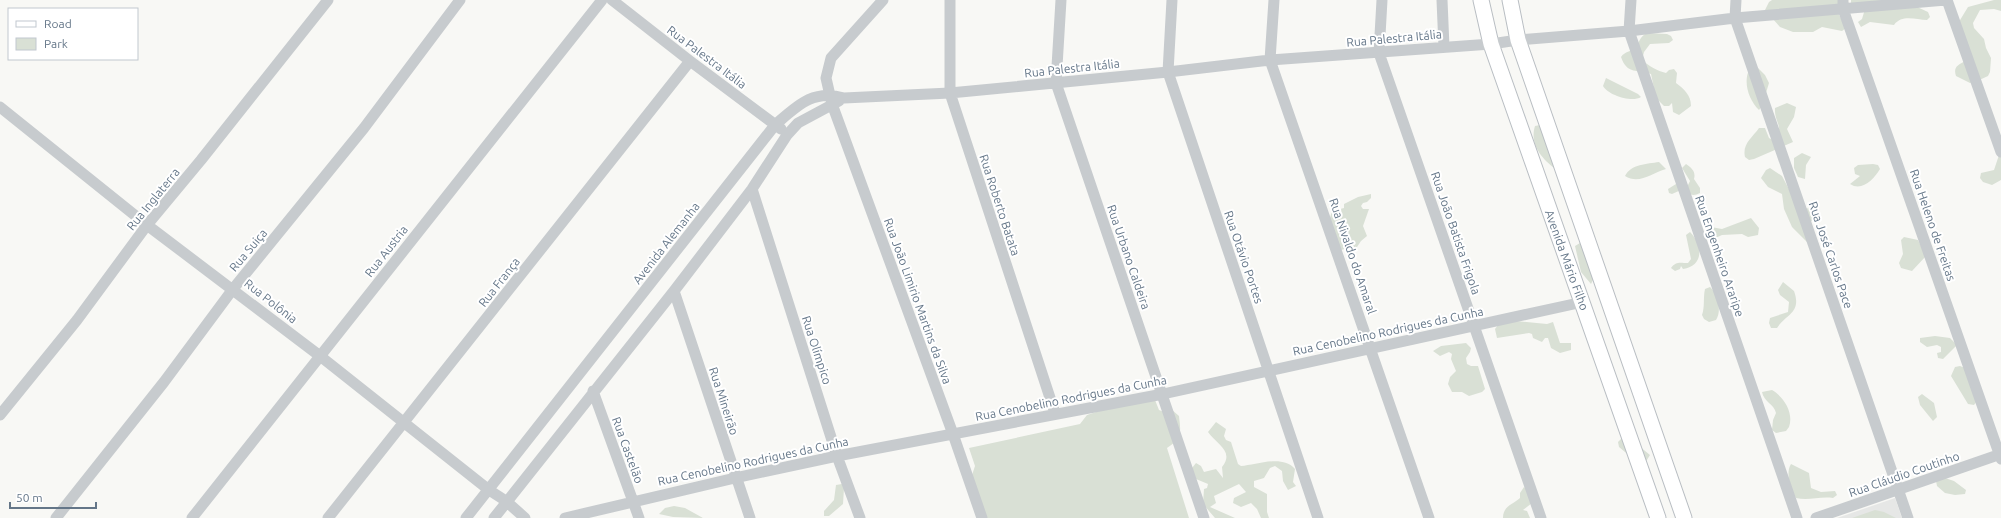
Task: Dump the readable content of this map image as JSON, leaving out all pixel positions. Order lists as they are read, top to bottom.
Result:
{
  "streets": {
    "main road": ["Avenida Mário Filho"],
    "street": [
      "Rua Palestra Itália",
      "Rua Inglaterra",
      "Rua Roberto Batata",
      "Rua Heleno de Freitas",
      "Rua João Batista Frigola",
      "Avenida Alemanha",
      "Rua Suiça",
      "Rua Austria",
      "Rua José Carlos Pace",
      "Rua Nivaldo do Amaral",
      "Rua Engenheiro Araripe",
      "Rua Urbano Caldeira",
      "Rua Otávio Portes",
      "Rua França",
      "Rua Polônia",
      "Rua João Limirio Martins da Silva",
      "Rua Cenobelino Rodrigues da Cunha",
      "Rua Olímpico",
      "Rua Mineirão",
      "Rua Castelão",
      "Rua Cláudio Coutinho"
    ]
  },
  "crossings": [
    ["Rua Palestra Itália", "Rua Roberto Batata"],
    ["Rua Palestra Itália", "Rua Heleno de Freitas"],
    ["Rua Palestra Itália", "Rua João Batista Frigola"],
    ["Rua Palestra Itália", "Avenida Alemanha"],
    ["Rua Palestra Itália", "Rua José Carlos Pace"],
    ["Rua Palestra Itália", "Rua Nivaldo do Amaral"],
    ["Rua Palestra Itália", "Rua Engenheiro Araripe"],
    ["Rua Palestra Itália", "Rua Urbano Caldeira"],
    ["Rua Palestra Itália", "Rua Otávio Portes"],
    ["Rua Palestra Itália", "Avenida Mário Filho"],
    ["Rua Palestra Itália", "Rua França"],
    ["Rua Palestra Itália", "Rua João Limirio Martins da Silva"],
    ["Rua Inglaterra", "Rua Polônia"],
    ["Rua Roberto Batata", "Rua Cenobelino Rodrigues da Cunha"],
    ["Rua Heleno de Freitas", "Rua Cláudio Coutinho"],
    ["Rua João Batista Frigola", "Rua Cenobelino Rodrigues da Cunha"],
    ["Avenida Alemanha", "Rua Polônia"],
    ["Avenida Alemanha", "Rua João Limirio Martins da Silva"],
    ["Rua Suiça", "Rua Polônia"],
    ["Rua Austria", "Rua Polônia"],
    ["Rua José Carlos Pace", "Rua Cláudio Coutinho"],
    ["Rua Nivaldo do Amaral", "Rua Cenobelino Rodrigues da Cunha"],
    ["Rua Urbano Caldeira", "Rua Cenobelino Rodrigues da Cunha"],
    ["Rua Otávio Portes", "Rua Cenobelino Rodrigues da Cunha"],
    ["Avenida Mário Filho", "Rua Cenobelino Rodrigues da Cunha"],
    ["Rua França", "Rua Polônia"],
    ["Rua João Limirio Martins da Silva", "Rua Cenobelino Rodrigues da Cunha"],
    ["Rua Cenobelino Rodrigues da Cunha", "Rua Olímpico"],
    ["Rua Cenobelino Rodrigues da Cunha", "Rua Mineirão"],
    ["Rua Cenobelino Rodrigues da Cunha", "Rua Castelão"]
  ],
  "legend": ["Road", "Park"],
  "scale_bar": "50 m"
}
